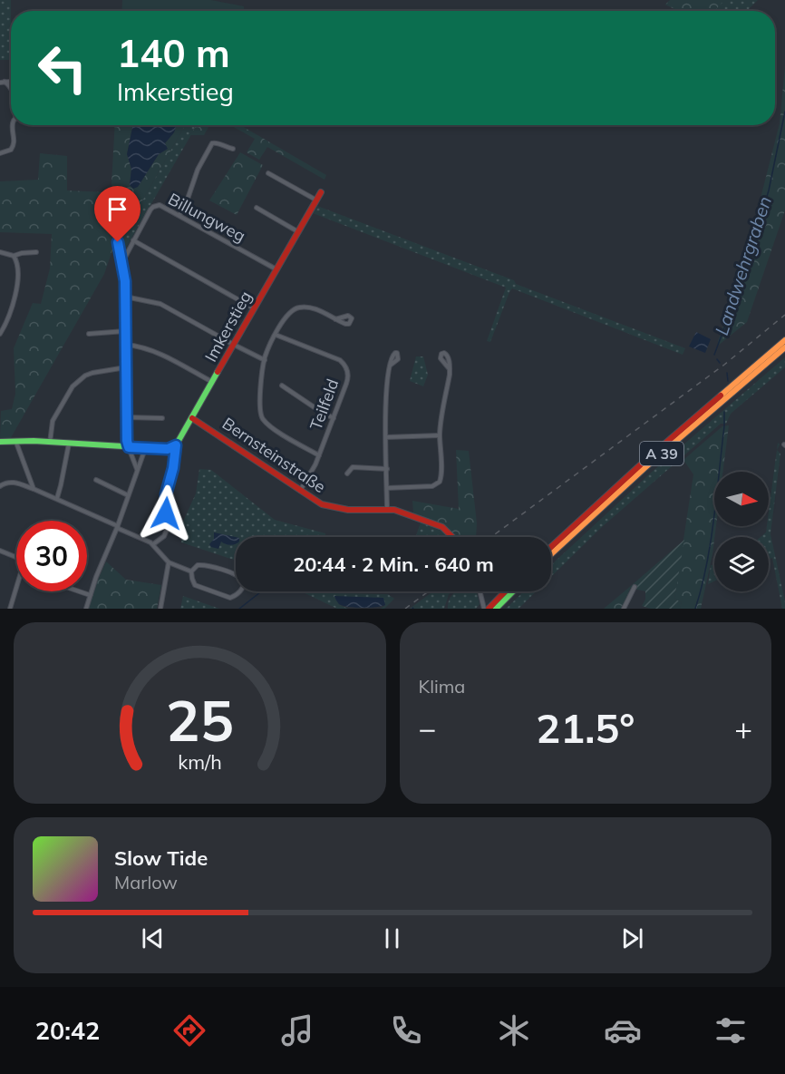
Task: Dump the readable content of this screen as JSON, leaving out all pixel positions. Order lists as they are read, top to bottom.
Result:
{
  "streets": {
    "main road": ["Imkerstieg", "A 39", "Bernsteinstraße"],
    "street": ["Billungweg", "Teilfeld"]
  },
  "crossings": [
    ["Billungweg", "Imkerstieg"],
    ["Imkerstieg", "Bernsteinstraße"],
    ["Teilfeld", "Bernsteinstraße"]
  ],
  "water": ["Landwehrgraben"],
  "north": "right",
  "page": {
    "turn": ["140 m", "Imkerstieg"],
    "limit": "30",
    "trip": "20:44 · 2 Min. · 640 m",
    "tile": "Klima",
    "heat": ["−", "21.5°", "+"],
    "song": ["Slow Tide", "Marlow"],
    "tabs": "20:42",
    "gauge": ["25", "km/h"]
  }
}
